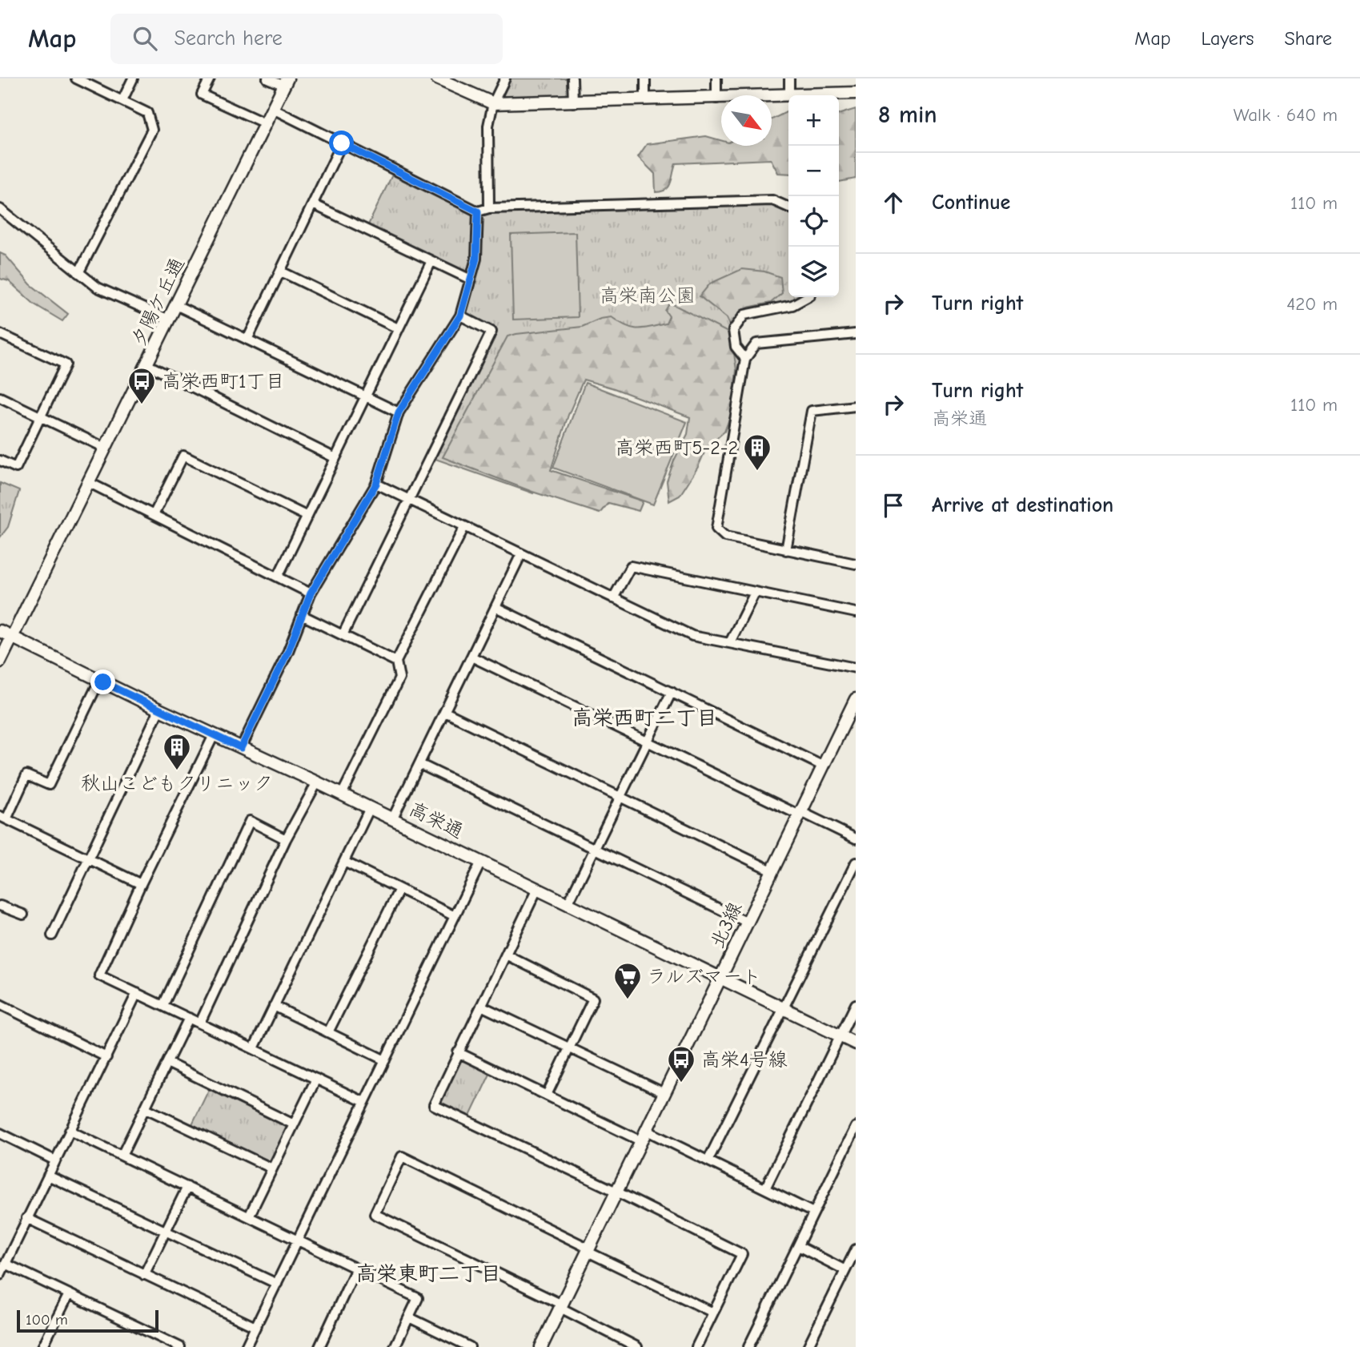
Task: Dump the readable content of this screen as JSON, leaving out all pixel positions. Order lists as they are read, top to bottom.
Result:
{
  "streets": {
    "street": ["夕陽ケ丘通", "高栄通", "北3線"]
  },
  "crossings": [
    ["夕陽ケ丘通", "高栄通"],
    ["高栄通", "北3線"]
  ],
  "districts": ["高栄西町二丁目", "高栄東町二丁目"],
  "parks": ["高栄南公園"],
  "places": {
    "bus stop": ["高栄西町1丁目", "高栄4号線"],
    "building": ["高栄西町5-2-2", "秋山こどもクリニック"],
    "supermarket": ["ラルズマート"]
  },
  "scale_bar": "100 m",
  "north": "bottom right",
  "page": {
    "header": "Map",
    "search": "Search here",
    "nav": ["Map", "Layers", "Share"],
    "heading": ["8 min", "Walk · 640 m"],
    "map_buttons": ["+", "−"],
    "list": [
      ["Continue", "110 m"],
      ["Turn right", "420 m"],
      ["Turn right", "高栄通", "110 m"],
      "Arrive at destination"
    ],
    "scale": "100 m"
  }
}
